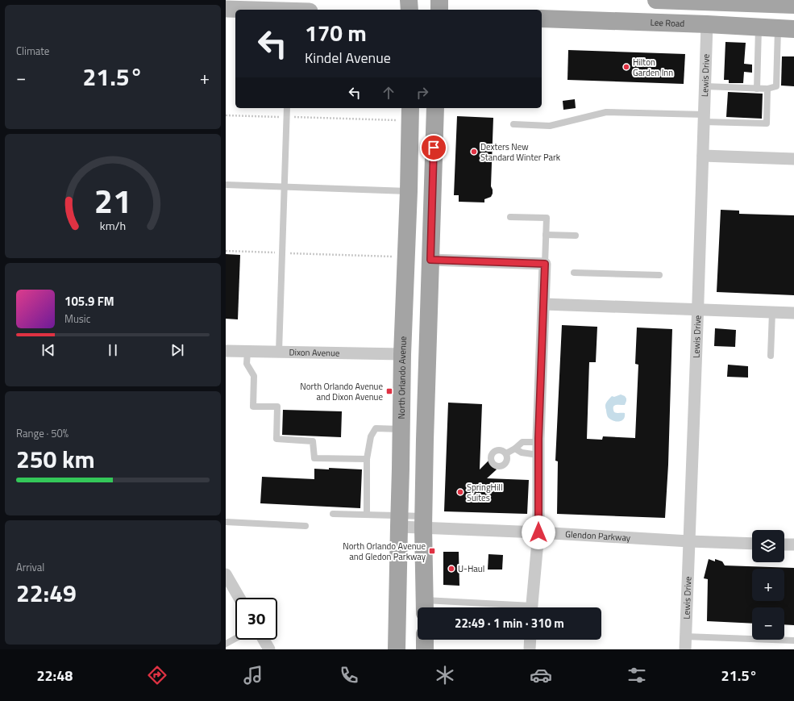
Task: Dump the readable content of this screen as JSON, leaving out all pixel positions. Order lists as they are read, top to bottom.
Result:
{
  "streets": {
    "main road": ["Lee Road", "North Orlando Avenue"],
    "street": ["Lewis Drive", "Dixon Avenue", "Glendon Parkway"]
  },
  "crossings": [
    ["Lee Road", "Lewis Drive"],
    ["Lewis Drive", "Glendon Parkway"],
    ["Dixon Avenue", "North Orlando Avenue"],
    ["North Orlando Avenue", "Glendon Parkway"]
  ],
  "places": {
    "other": [
      "Hilton Garden Inn",
      "Dexters New Standard Winter Park",
      "SpringHill Suites",
      "U-Haul"
    ],
    "transit": ["North Orlando Avenue and Dixon Avenue", "North Orlando Avenue and Gledon Parkway"]
  },
  "page": {
    "tile": [
      "Climate",
      ["Range · 50%", "250 km"],
      ["Arrival", "22:49"]
    ],
    "turn": ["170 m", "Kindel Avenue"],
    "heat": ["−", "21.5°", "+"],
    "song": ["105.9 FM", "Music"],
    "map_buttons": ["+", "−"],
    "limit": "30",
    "trip": "22:49 · 1 min · 310 m",
    "tabs": ["22:48", "21.5°"],
    "gauge": ["21", "km/h"]
  }
}
